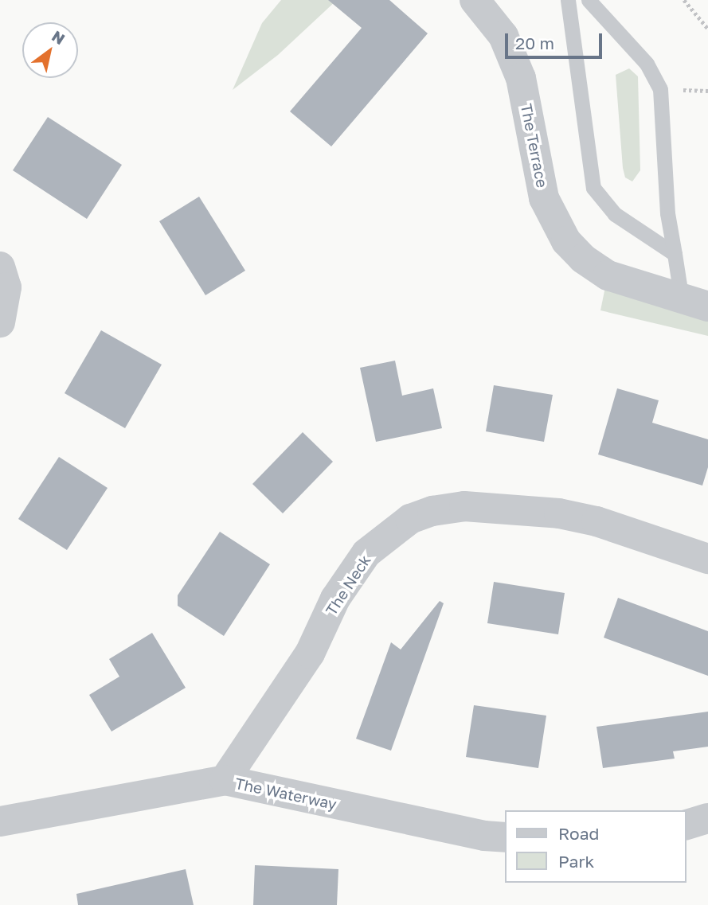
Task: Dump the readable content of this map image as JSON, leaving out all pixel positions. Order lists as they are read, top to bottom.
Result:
{
  "streets": {
    "street": ["The Terrace", "The Neck", "The Waterway"]
  },
  "crossings": [
    ["The Neck", "The Waterway"]
  ],
  "legend": ["Road", "Park"],
  "scale_bar": "20 m",
  "north": "top right"
}
